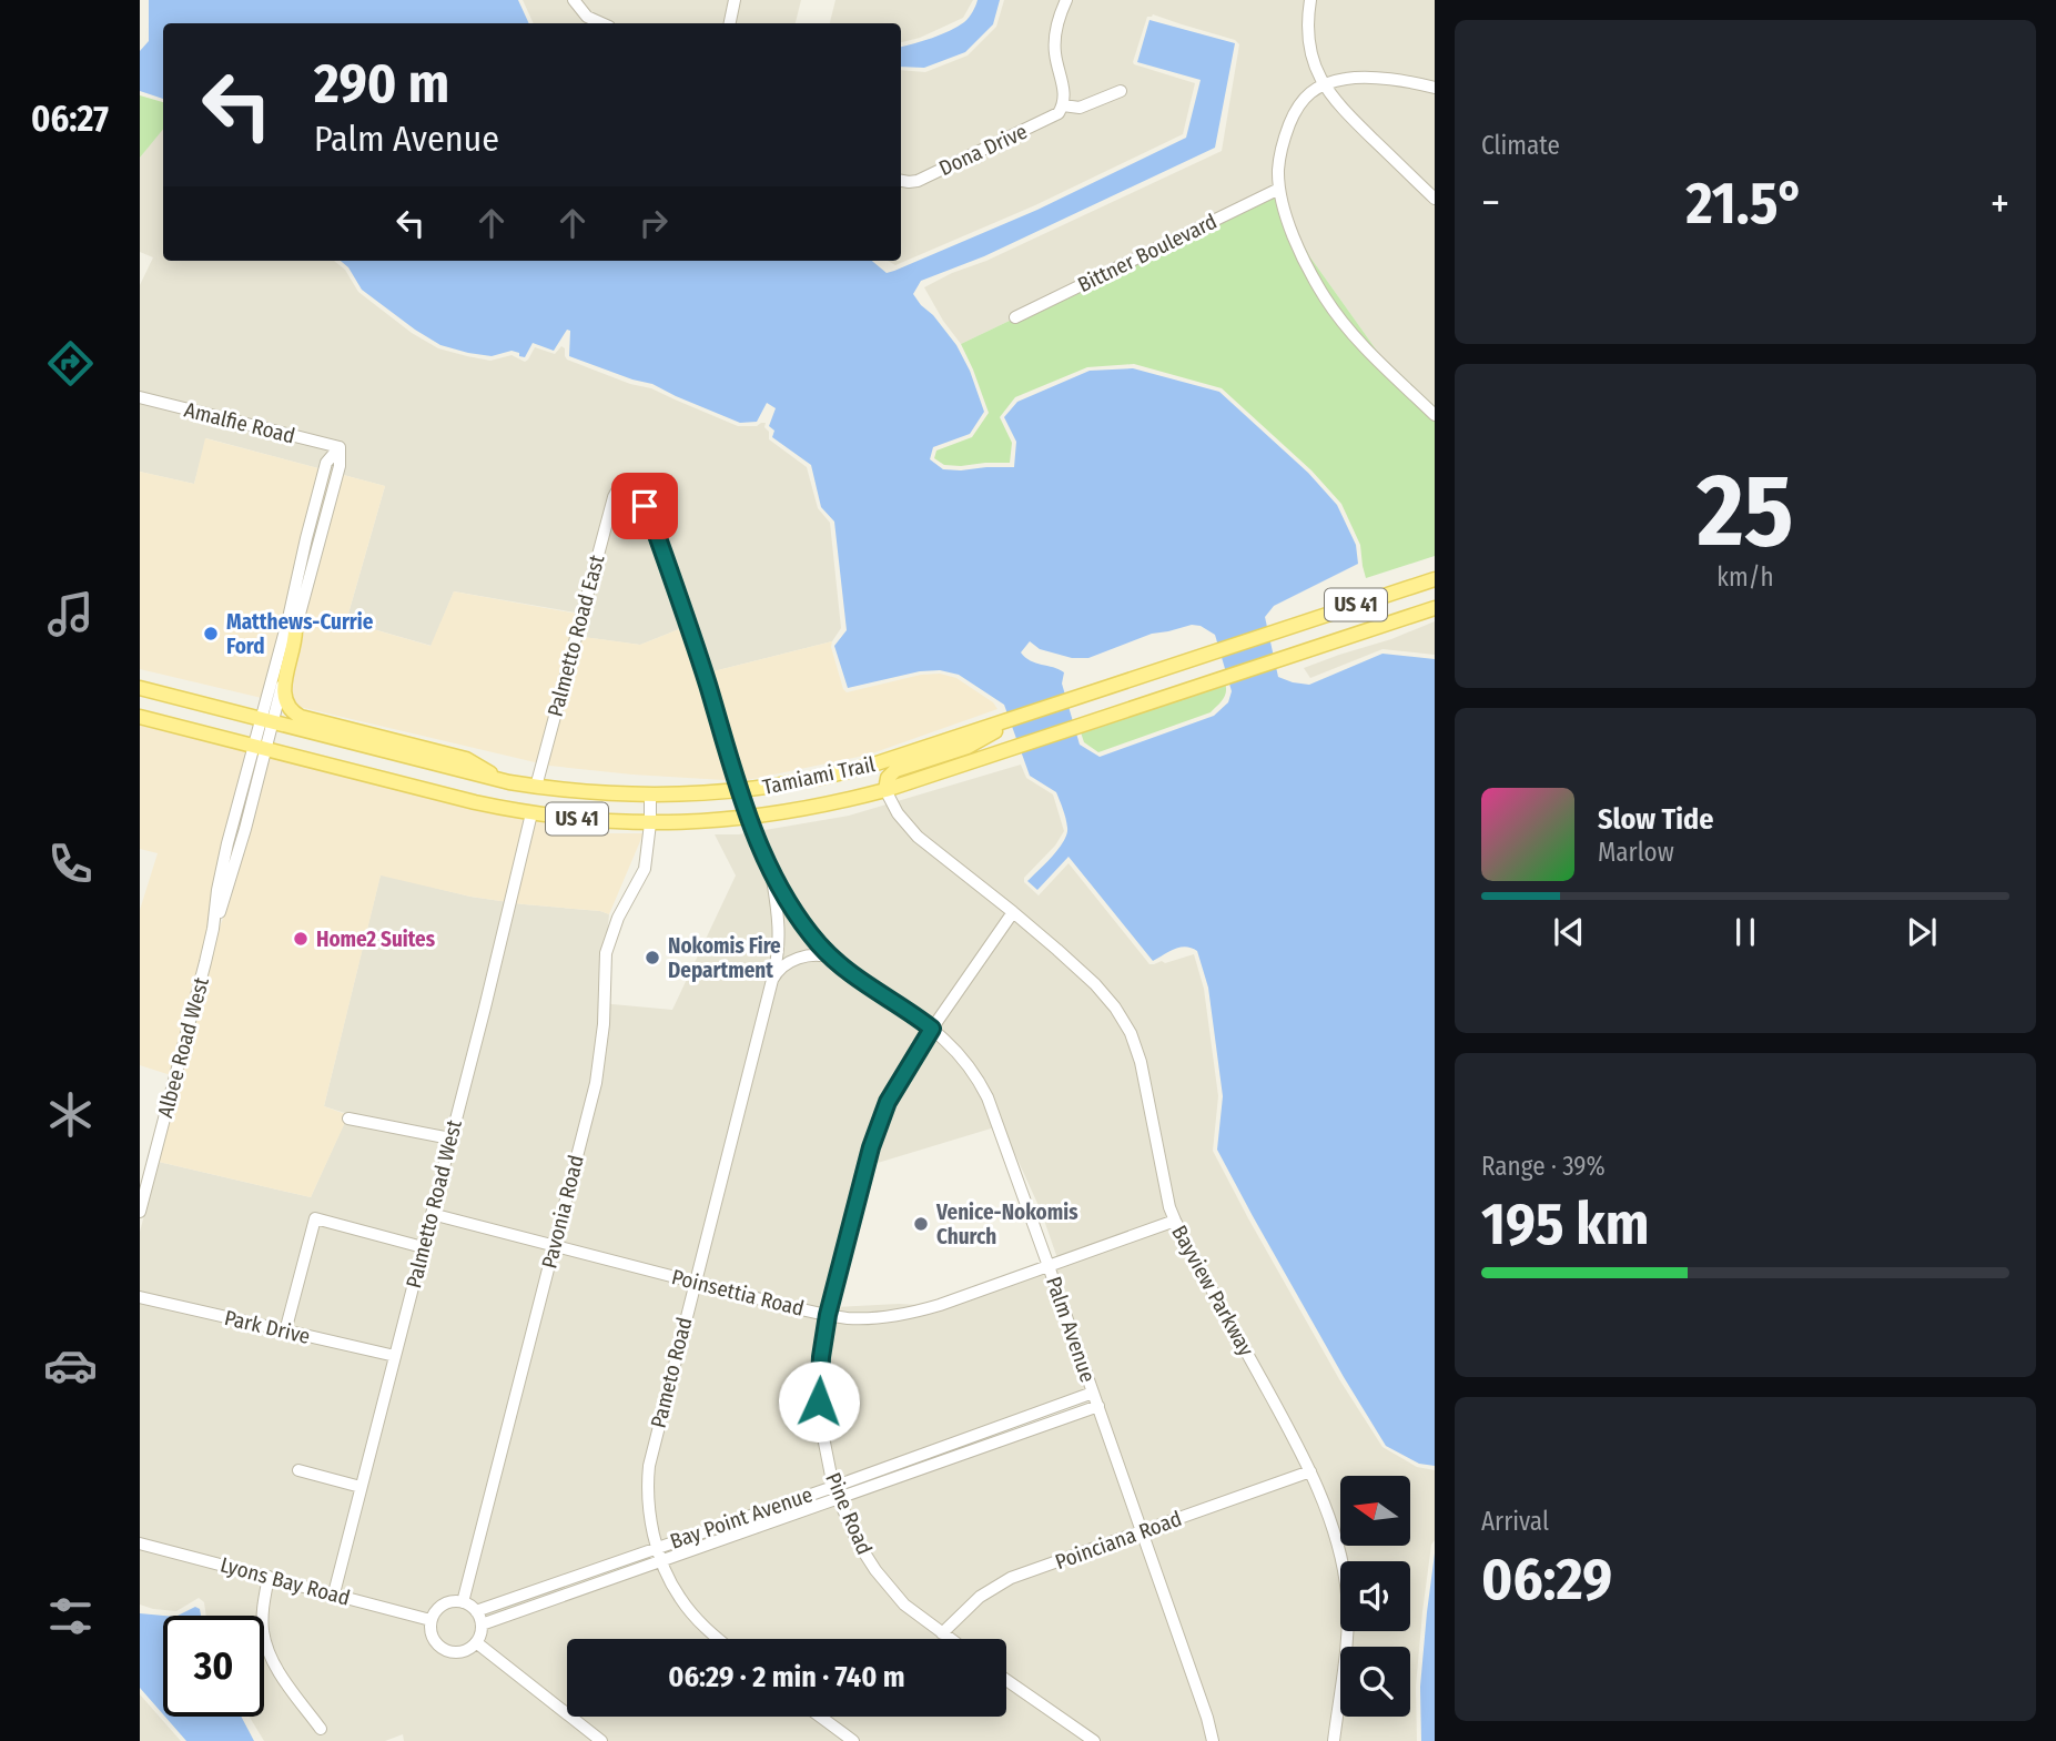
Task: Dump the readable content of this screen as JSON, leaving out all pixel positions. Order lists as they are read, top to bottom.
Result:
{
  "streets": {
    "main road": ["US 41", "Tamiami Trail"],
    "street": [
      "Dona Drive",
      "Bittner Boulevard",
      "Amalfie Road",
      "Palmetto Road East",
      "Albee Road West",
      "Palmetto Road West",
      "Pavonia Road",
      "Bayview Parkway",
      "Poinsettia Road",
      "Park Drive",
      "Palm Avenue",
      "Pameto Road",
      "Pine Road",
      "Bay Point Avenue",
      "Poinciana Road",
      "Lyons Bay Road"
    ]
  },
  "crossings": [
    ["Palmetto Road East", "Tamiami Trail"],
    ["Palmetto Road East", "Palm Avenue"],
    ["Tamiami Trail", "Albee Road West"],
    ["Tamiami Trail", "Palmetto Road West"],
    ["Tamiami Trail", "Pavonia Road"],
    ["Tamiami Trail", "Bayview Parkway"],
    ["Tamiami Trail", "Palm Avenue"],
    ["Palmetto Road West", "Poinsettia Road"],
    ["Palmetto Road West", "Park Drive"],
    ["Palmetto Road West", "Lyons Bay Road"],
    ["Pavonia Road", "Poinsettia Road"],
    ["Pavonia Road", "Bay Point Avenue"],
    ["Pavonia Road", "Lyons Bay Road"],
    ["Bayview Parkway", "Poinsettia Road"],
    ["Bayview Parkway", "Pine Road"],
    ["Bayview Parkway", "Poinciana Road"],
    ["Poinsettia Road", "Palm Avenue"],
    ["Poinsettia Road", "Pameto Road"],
    ["Poinsettia Road", "Pine Road"],
    ["Palm Avenue", "Pameto Road"],
    ["Palm Avenue", "Pine Road"],
    ["Palm Avenue", "Bay Point Avenue"],
    ["Palm Avenue", "Poinciana Road"],
    ["Pameto Road", "Bay Point Avenue"],
    ["Pine Road", "Bay Point Avenue"],
    ["Pine Road", "Poinciana Road"],
    ["Bay Point Avenue", "Lyons Bay Road"]
  ],
  "places": [
    "Matthews-Currie Ford",
    "Home2 Suites",
    "Nokomis Fire Department",
    "Venice-Nokomis Church"
  ],
  "north": "left",
  "page": {
    "tabs": "06:27",
    "tile": [
      "Climate",
      ["25", "km/h"],
      ["Range · 39%", "195 km"],
      ["Arrival", "06:29"]
    ],
    "turn": ["290 m", "Palm Avenue"],
    "heat": ["−", "21.5°", "+"],
    "song": ["Slow Tide", "Marlow"],
    "limit": "30",
    "trip": "06:29 · 2 min · 740 m"
  }
}
